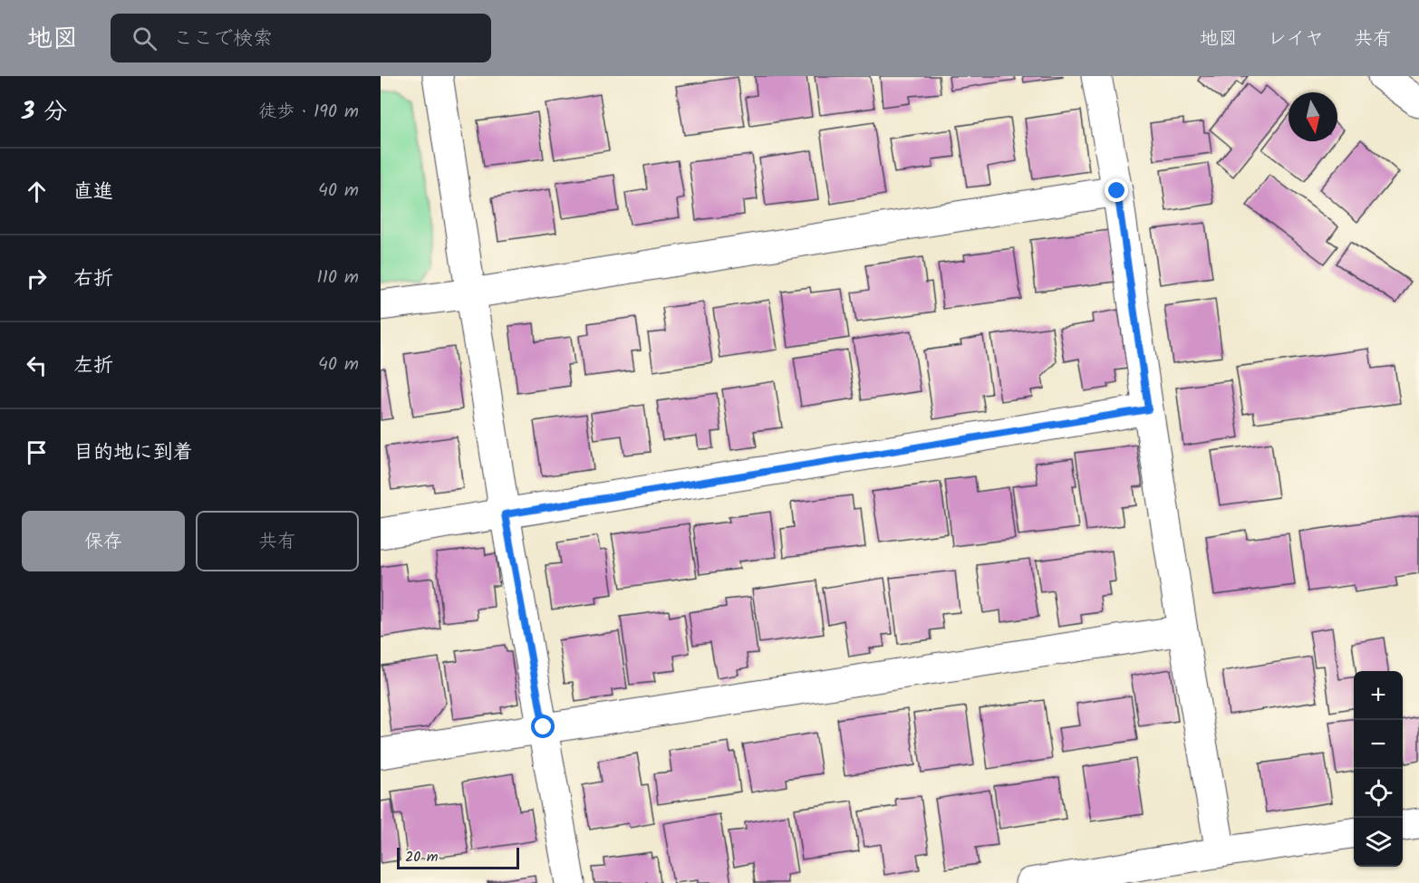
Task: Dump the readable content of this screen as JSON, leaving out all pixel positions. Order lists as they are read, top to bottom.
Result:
{
  "scale_bar": "20 m",
  "north": "bottom",
  "page": {
    "header": "地図",
    "search": "ここで検索",
    "nav": ["地図", "レイヤ", "共有"],
    "heading": ["3 分", "徒歩 · 190 m"],
    "list": [
      ["直進", "40 m"],
      ["右折", "110 m"],
      ["左折", "40 m"],
      "目的地に到着"
    ],
    "buttons": ["保存", "共有"],
    "map_buttons": ["+", "−"],
    "scale": "20 m"
  }
}
